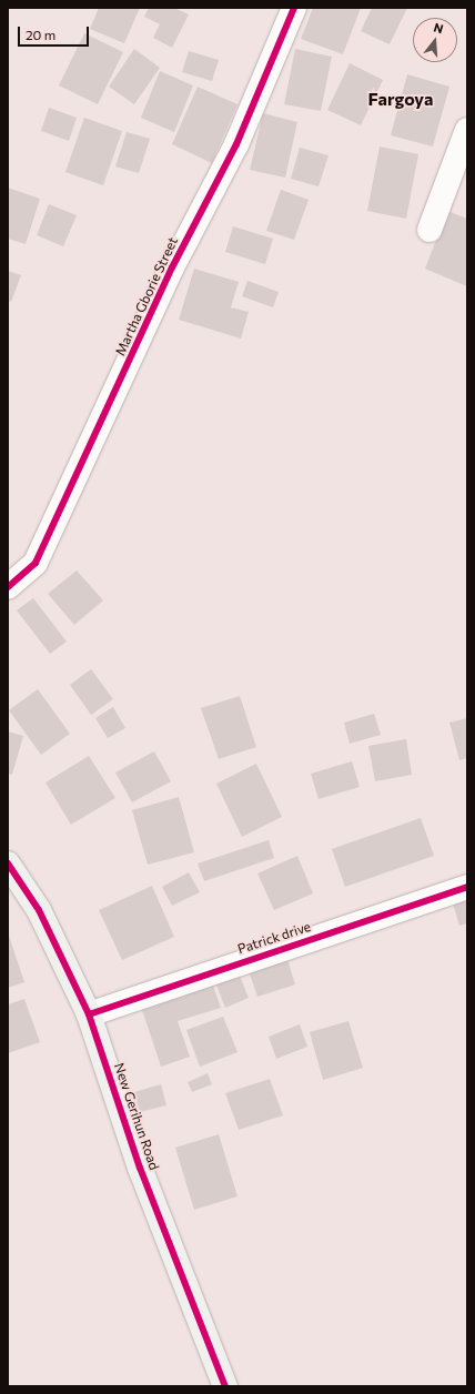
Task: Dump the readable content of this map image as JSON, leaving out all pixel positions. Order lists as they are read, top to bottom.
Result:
{
  "streets": {
    "street": ["Martha Gborie Street", "Patrick drive", "New Gerihun Road"]
  },
  "crossings": [
    ["Patrick drive", "New Gerihun Road"]
  ],
  "districts": ["Fargoya"],
  "scale_bar": "20 m",
  "north": "top"
}
